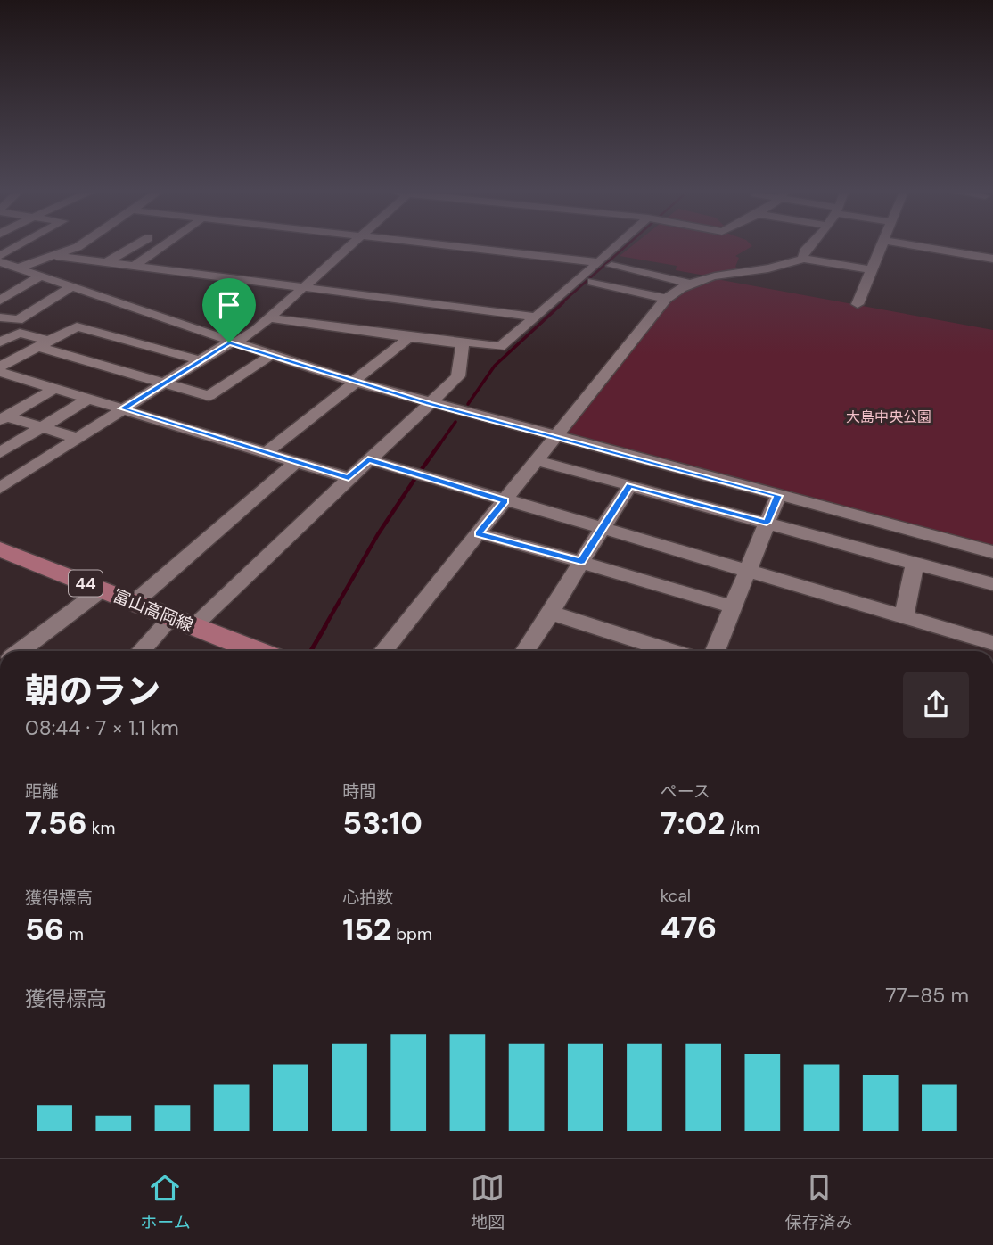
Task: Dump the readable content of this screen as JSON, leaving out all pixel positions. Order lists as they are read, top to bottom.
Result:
{
  "streets": {
    "main road": ["44", "富山高岡線"]
  },
  "parks": ["大島中央公園"],
  "page": {
    "heading": ["朝のラン", "08:44 · 7 × 1.1 km"],
    "stats": [
      ["距離", "7.56 km"],
      ["時間", "53:10"],
      ["ペース", "7:02 /km"],
      ["獲得標高", "56 m"],
      ["心拍数", "152 bpm"],
      ["kcal", "476"]
    ],
    "chart": ["獲得標高", "77–85 m"],
    "tabs": ["ホーム", "地図", "保存済み"]
  }
}
